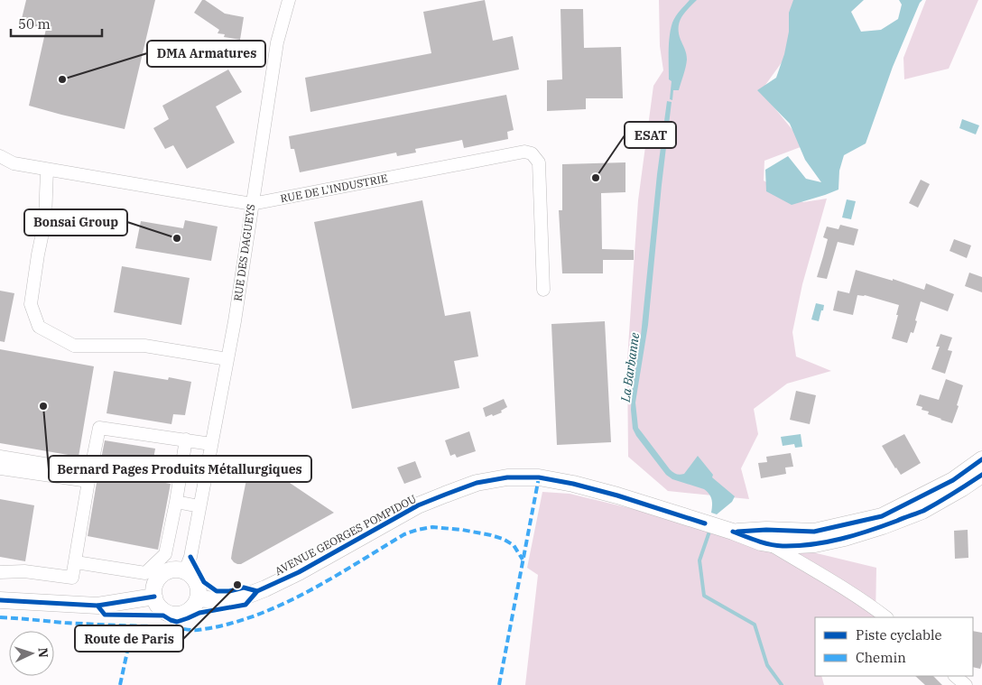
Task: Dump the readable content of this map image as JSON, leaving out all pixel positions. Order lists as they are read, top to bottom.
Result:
{
  "streets": {
    "main road": ["AVENUE GEORGES POMPIDOU"],
    "street": ["RUE DE L'INDUSTRIE", "RUE DES DAGUEYS"]
  },
  "crossings": [
    ["RUE DE L'INDUSTRIE", "RUE DES DAGUEYS"],
    ["RUE DES DAGUEYS", "AVENUE GEORGES POMPIDOU"]
  ],
  "water": ["La Barbanne"],
  "places": [
    "DMA Armatures",
    "ESAT",
    "Bonsai Group",
    "Bernard Pages Produits Métallurgiques",
    "Route de Paris"
  ],
  "legend": ["Piste cyclable", "Chemin"],
  "scale_bar": "50 m",
  "north": "right"
}
